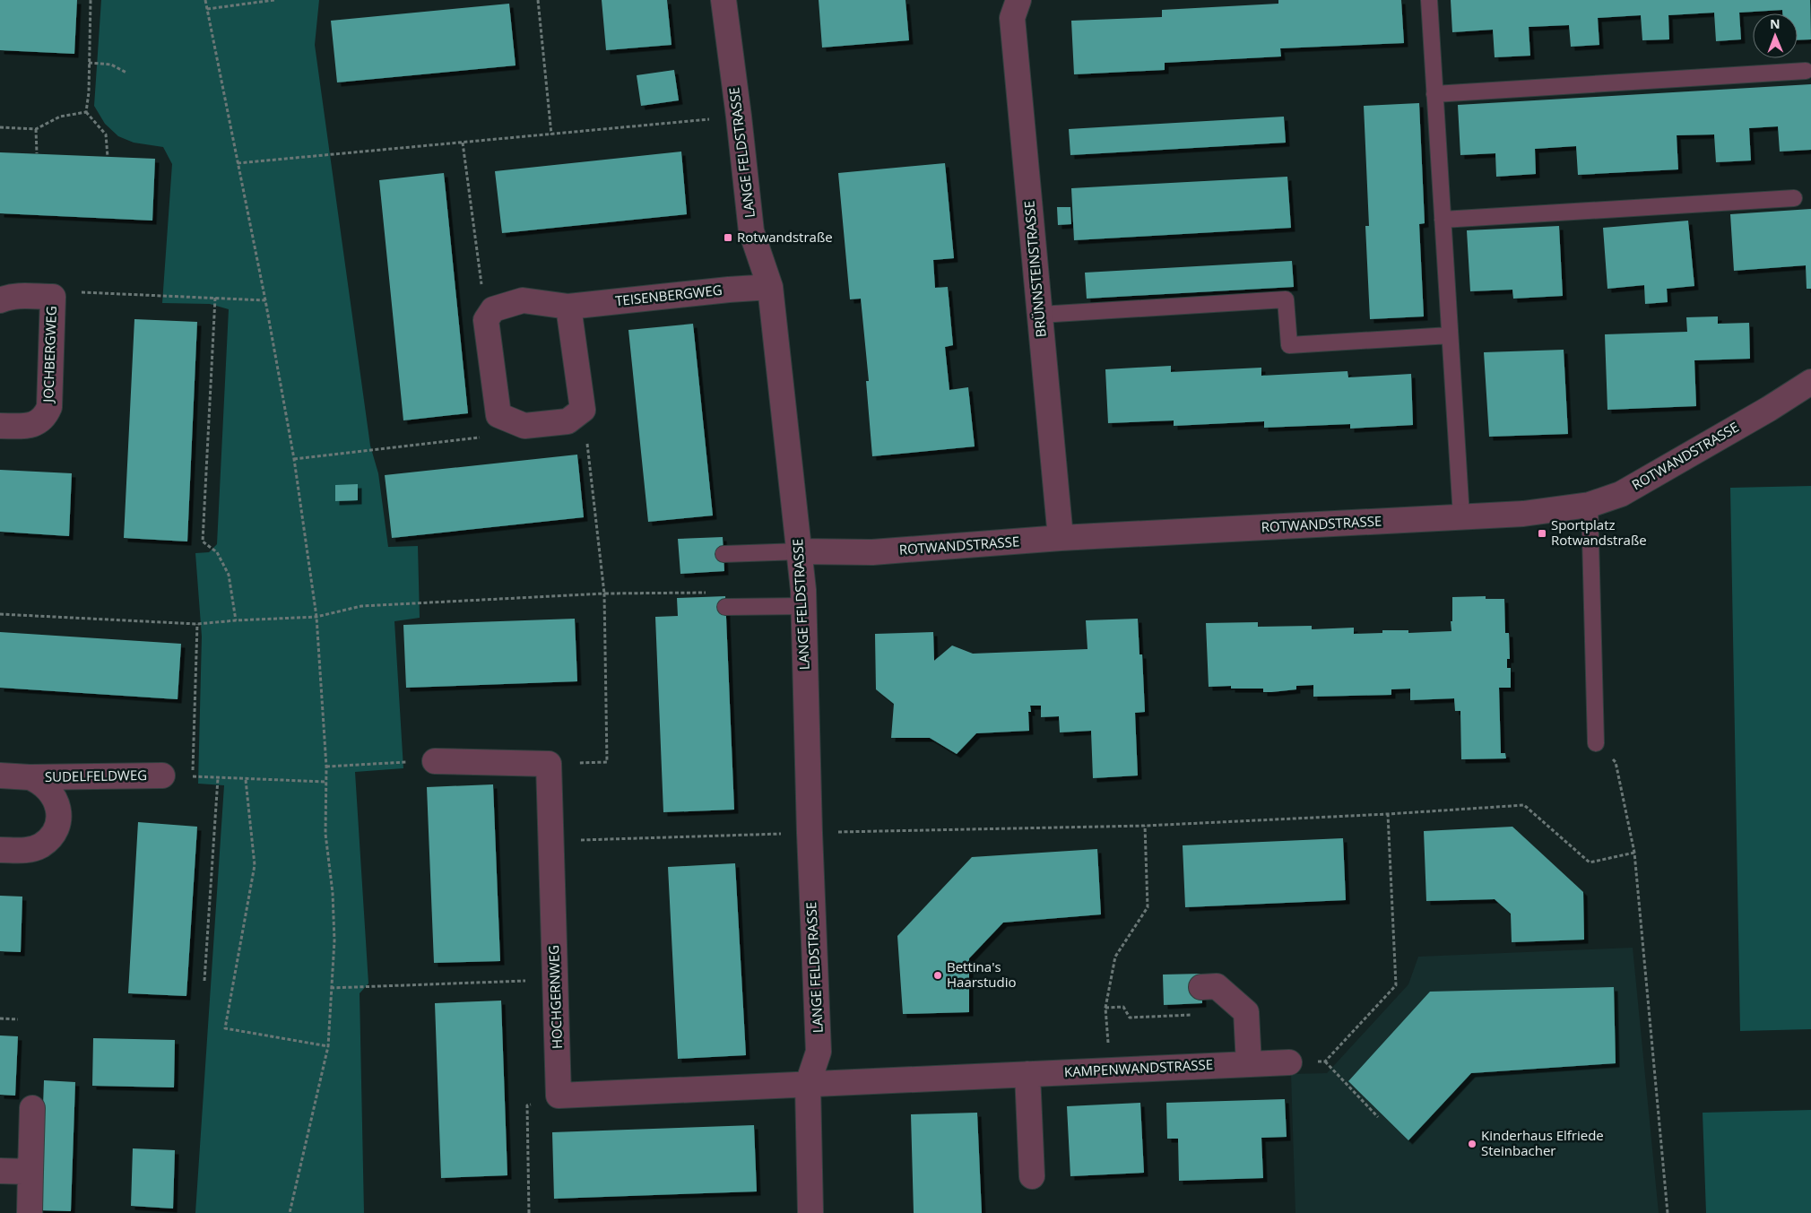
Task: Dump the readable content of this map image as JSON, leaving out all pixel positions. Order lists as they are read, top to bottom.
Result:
{
  "streets": {
    "street": [
      "LANGE FELDSTRASSE",
      "BRÜNNSTEINSTRASSE",
      "TEISENBERGWEG",
      "JOCHBERGWEG",
      "ROTWANDSTRASSE",
      "SUDELFELDWEG",
      "HOCHGERNWEG",
      "KAMPENWANDSTRASSE"
    ]
  },
  "crossings": [
    ["LANGE FELDSTRASSE", "TEISENBERGWEG"],
    ["LANGE FELDSTRASSE", "ROTWANDSTRASSE"],
    ["LANGE FELDSTRASSE", "KAMPENWANDSTRASSE"],
    ["BRÜNNSTEINSTRASSE", "ROTWANDSTRASSE"]
  ],
  "places": {
    "transit": ["Rotwandstraße", "Sportplatz Rotwandstraße"],
    "other": ["Bettina's Haarstudio", "Kinderhaus Elfriede Steinbacher"]
  },
  "north": "top"
}
